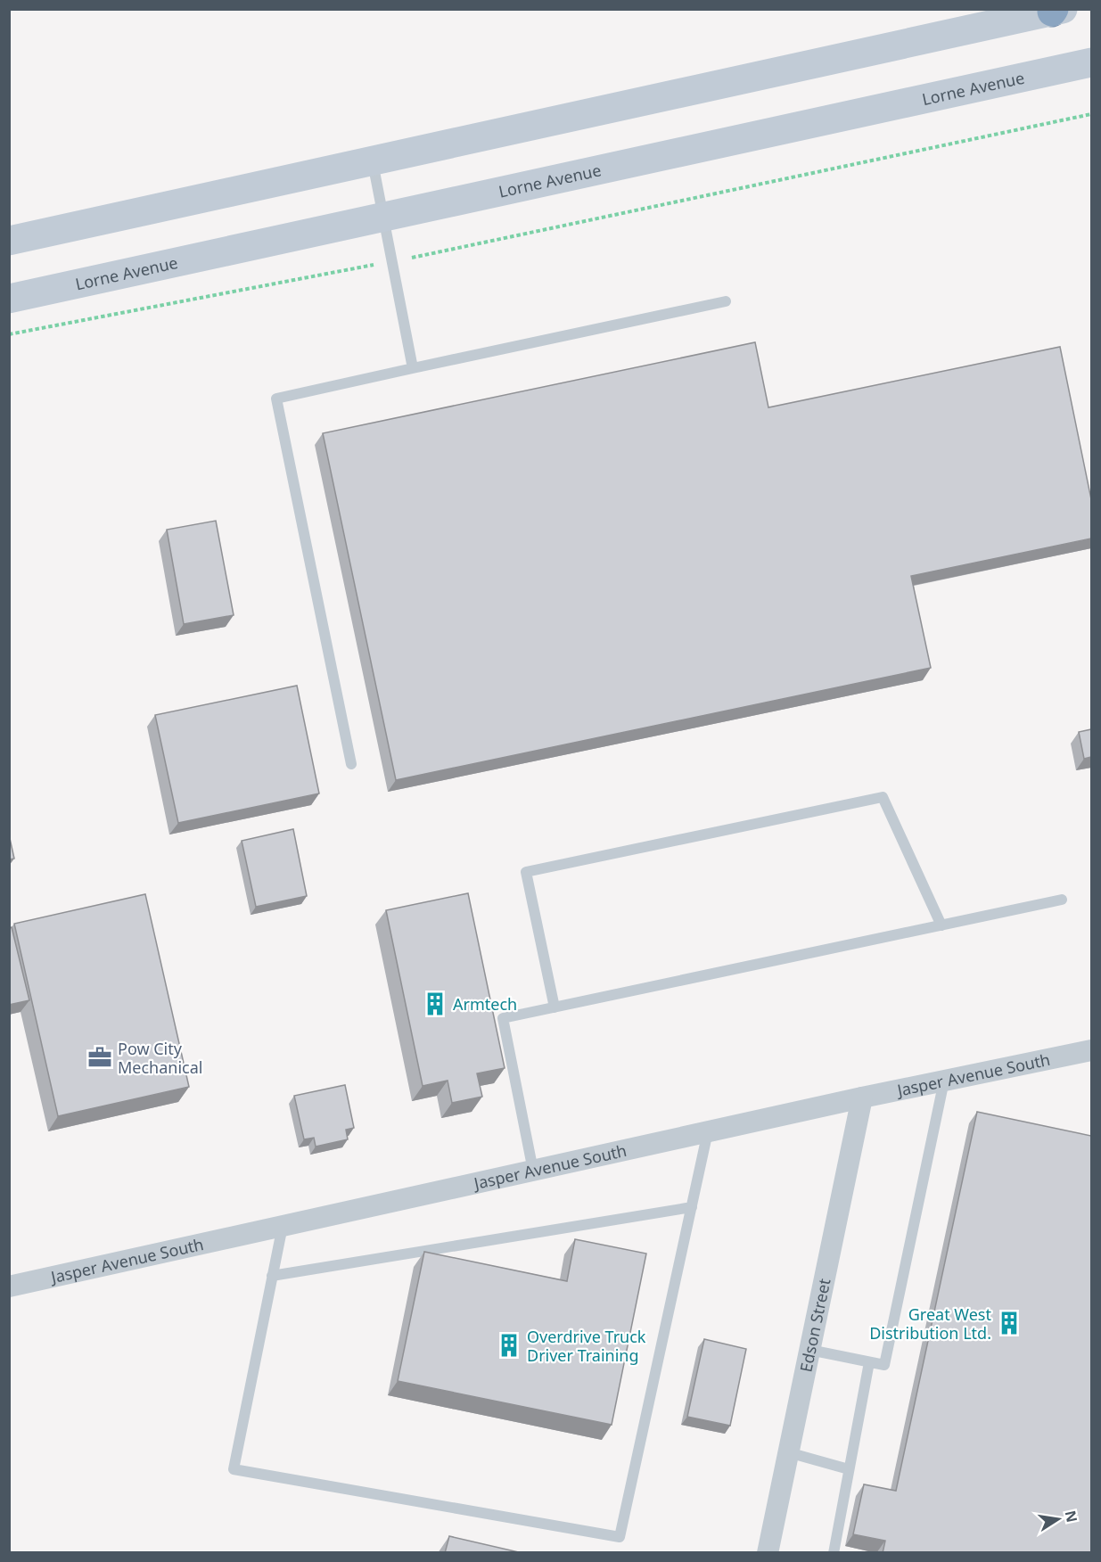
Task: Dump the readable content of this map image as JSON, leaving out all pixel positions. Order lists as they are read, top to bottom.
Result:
{
  "streets": {
    "main road": ["Lorne Avenue"],
    "street": ["Jasper Avenue South", "Edson Street"]
  },
  "crossings": [
    ["Jasper Avenue South", "Edson Street"]
  ],
  "places": {
    "building": ["Armtech", "Great West Distribution Ltd.", "Overdrive Truck Driver Training"],
    "office": ["Pow City Mechanical"]
  },
  "north": "right"
}
